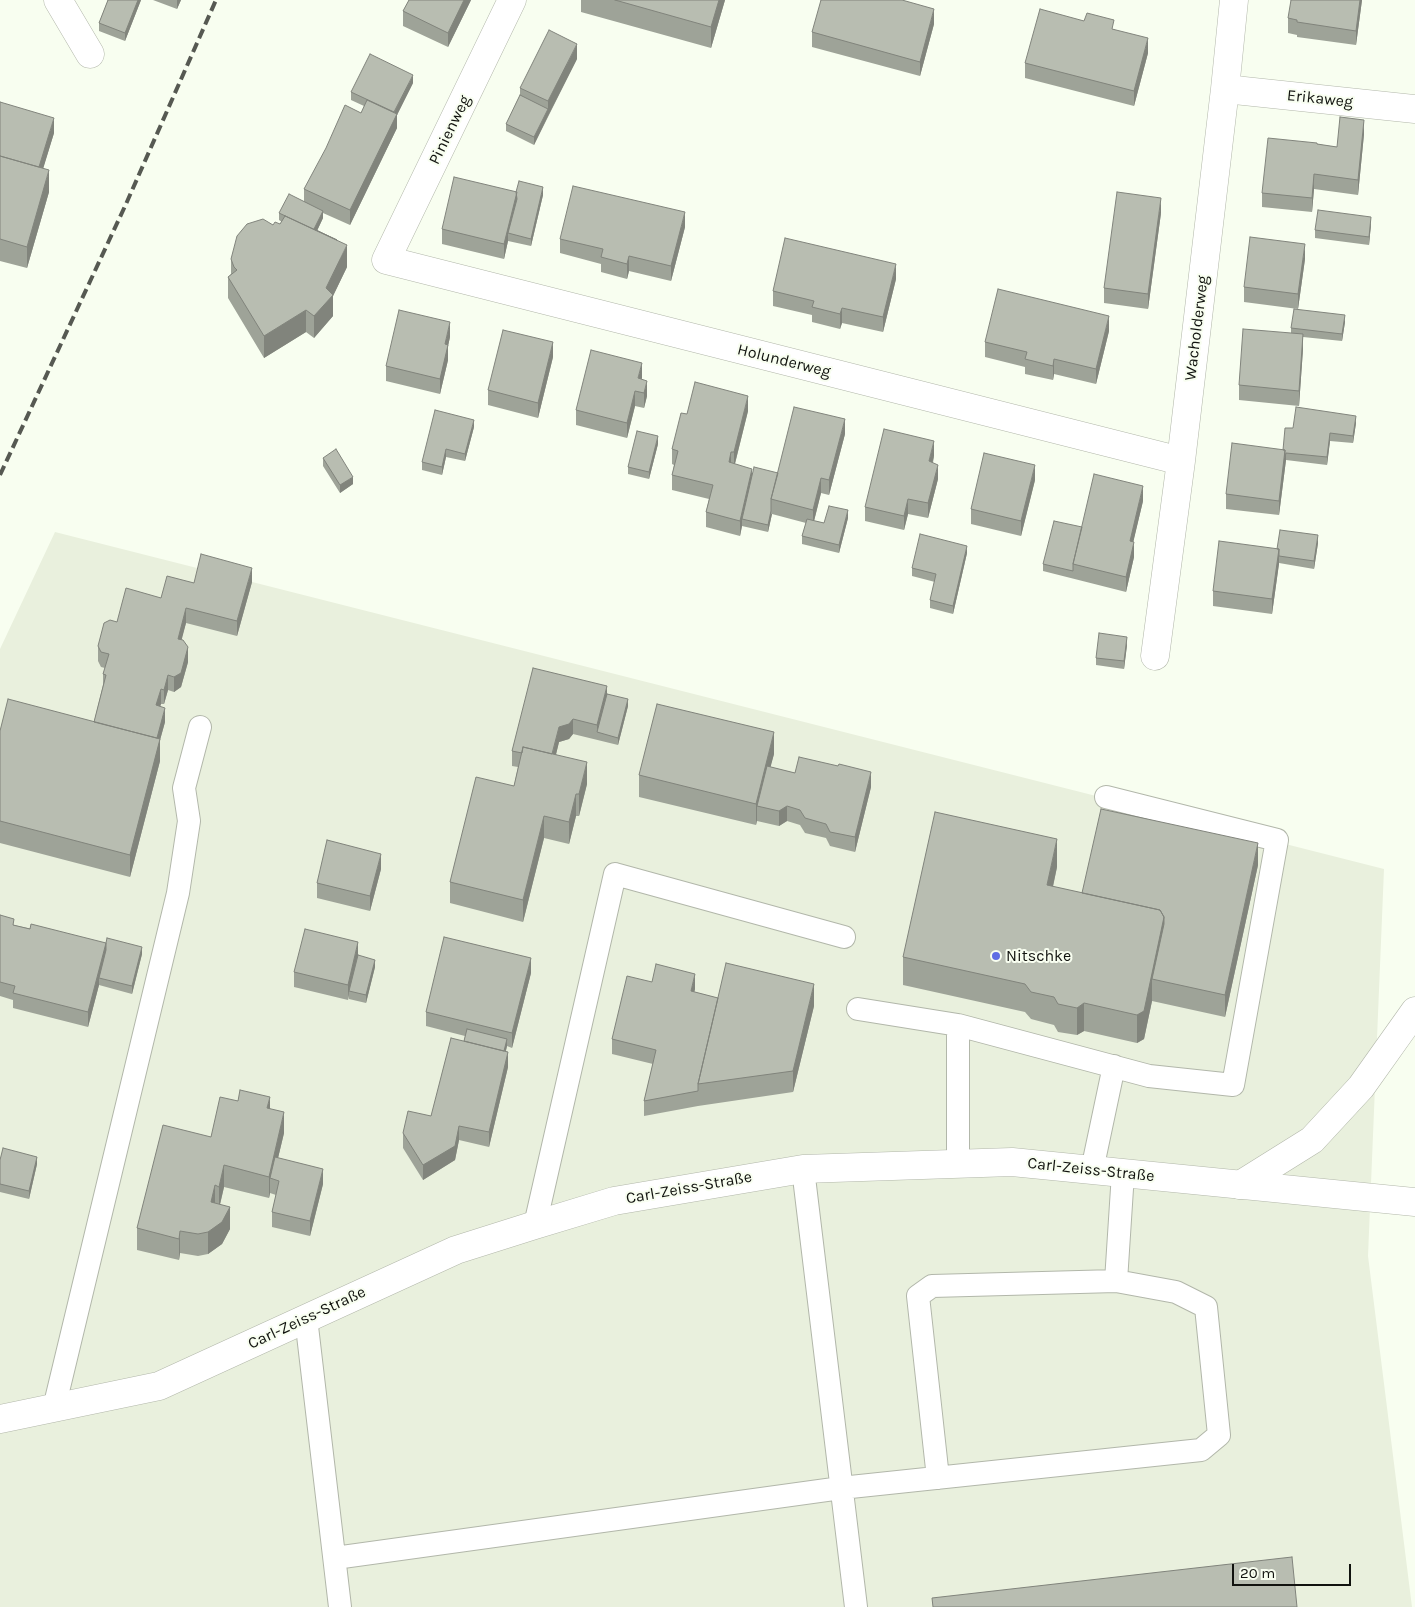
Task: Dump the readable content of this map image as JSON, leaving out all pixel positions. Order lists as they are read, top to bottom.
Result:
{
  "streets": {
    "street": [
      "Erikaweg",
      "Pinienweg",
      "Wacholderweg",
      "Holunderweg",
      "Carl-Zeiss-Straße"
    ]
  },
  "crossings": [
    ["Erikaweg", "Wacholderweg"],
    ["Pinienweg", "Holunderweg"],
    ["Wacholderweg", "Holunderweg"]
  ],
  "places": ["Nitschke"],
  "scale_bar": "20 m"
}
